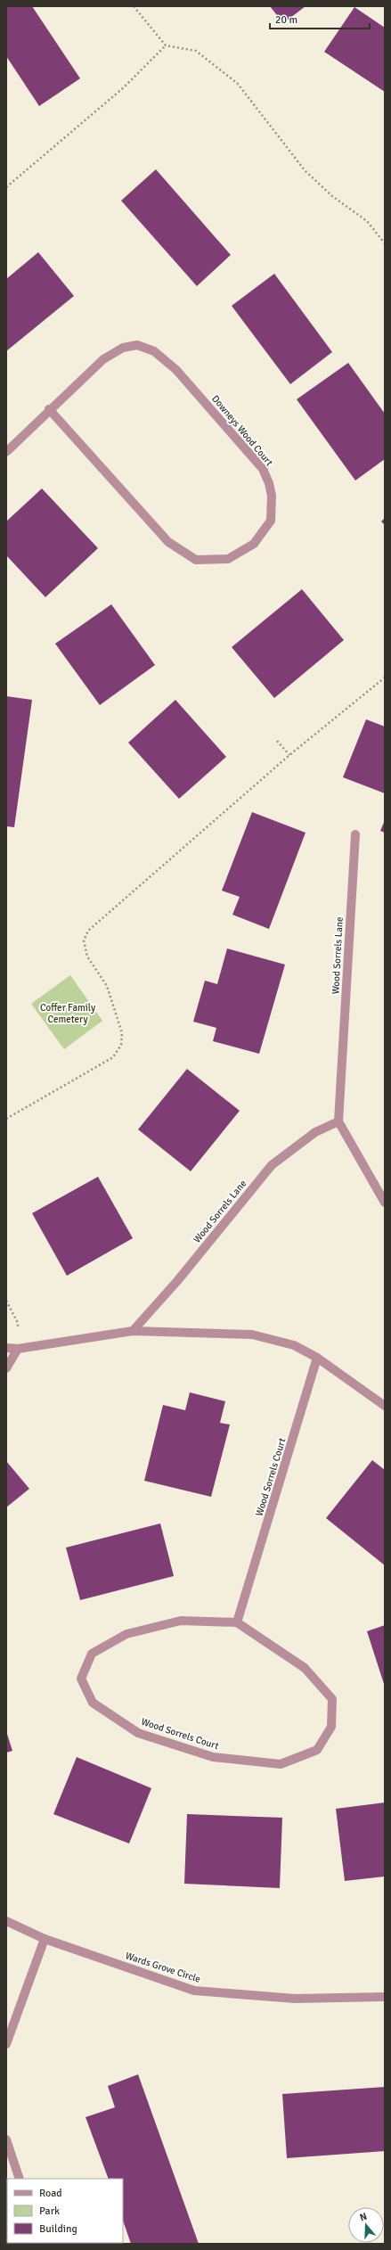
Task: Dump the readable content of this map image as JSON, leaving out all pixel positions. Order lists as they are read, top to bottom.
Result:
{
  "streets": {
    "street": [
      "Downeys Wood Court",
      "Wood Sorrels Lane",
      "Wood Sorrels Court",
      "Wards Grove Circle"
    ]
  },
  "parks": ["Coffer Family Cemetery"],
  "legend": ["Road", "Park", "Building"],
  "scale_bar": "20 m",
  "north": "top"
}
